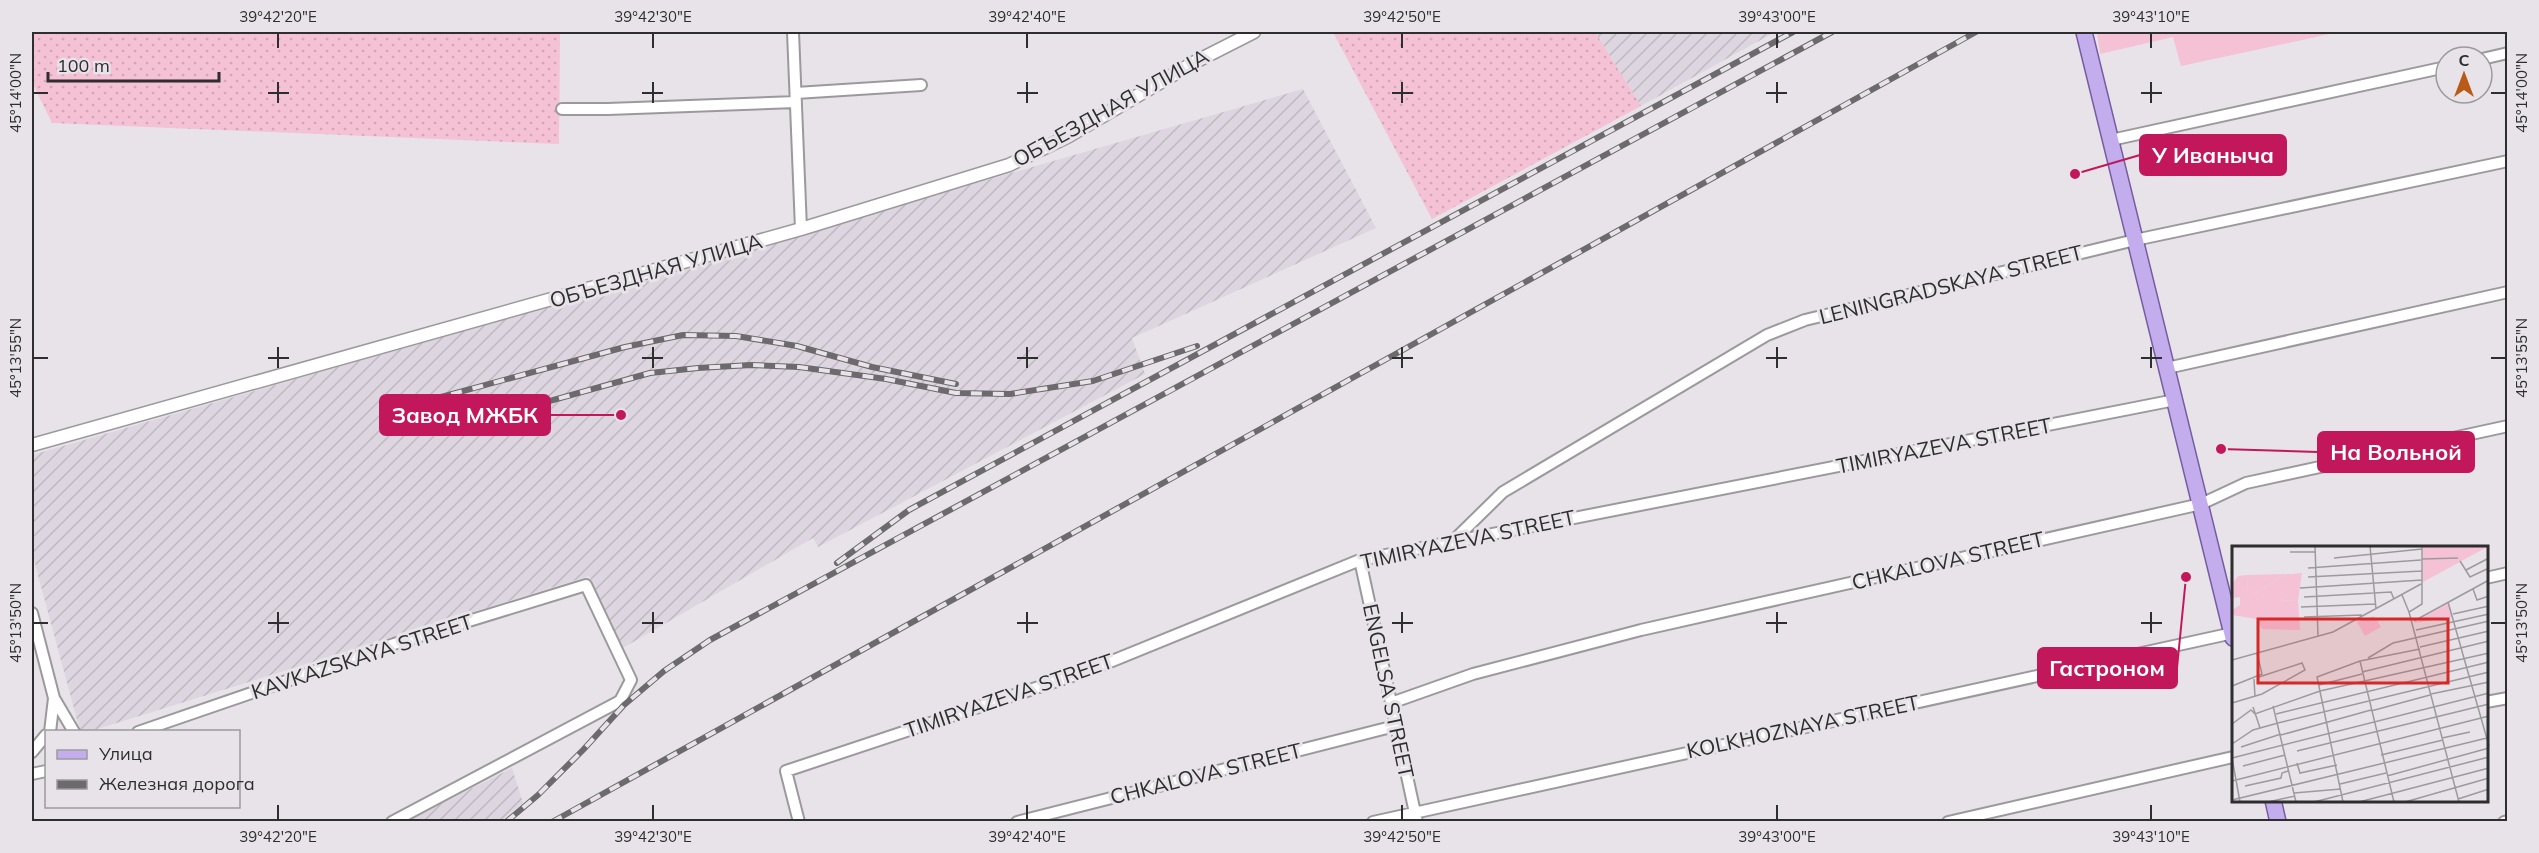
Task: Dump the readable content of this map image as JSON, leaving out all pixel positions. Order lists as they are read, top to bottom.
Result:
{
  "streets": {
    "street": [
      "ОБЪЕЗДНАЯ УЛИЦА",
      "LENINGRADSKAYA STREET",
      "TIMIRYAZEVA STREET",
      "CHKALOVA STREET",
      "KAVKAZSKAYA STREET",
      "ENGELSA STREET",
      "KOLKHOZNAYA STREET"
    ]
  },
  "crossings": [
    ["LENINGRADSKAYA STREET", "TIMIRYAZEVA STREET"],
    ["TIMIRYAZEVA STREET", "ENGELSA STREET"],
    ["CHKALOVA STREET", "ENGELSA STREET"],
    ["ENGELSA STREET", "KOLKHOZNAYA STREET"]
  ],
  "places": [
    "У Иваныча",
    "Завод МЖБК",
    "На Вольной",
    "Гастроном"
  ],
  "legend": ["Улица", "Железная дорога"],
  "scale_bar": "100 m",
  "north": "top",
  "coordinates": [
    "39°42'20\"E",
    "39°42'30\"E",
    "39°42'40\"E",
    "39°42'50\"E",
    "39°43'00\"E",
    "39°43'10\"E",
    "45°14'00\"N",
    "45°13'55\"N",
    "45°13'50\"N"
  ]
}
